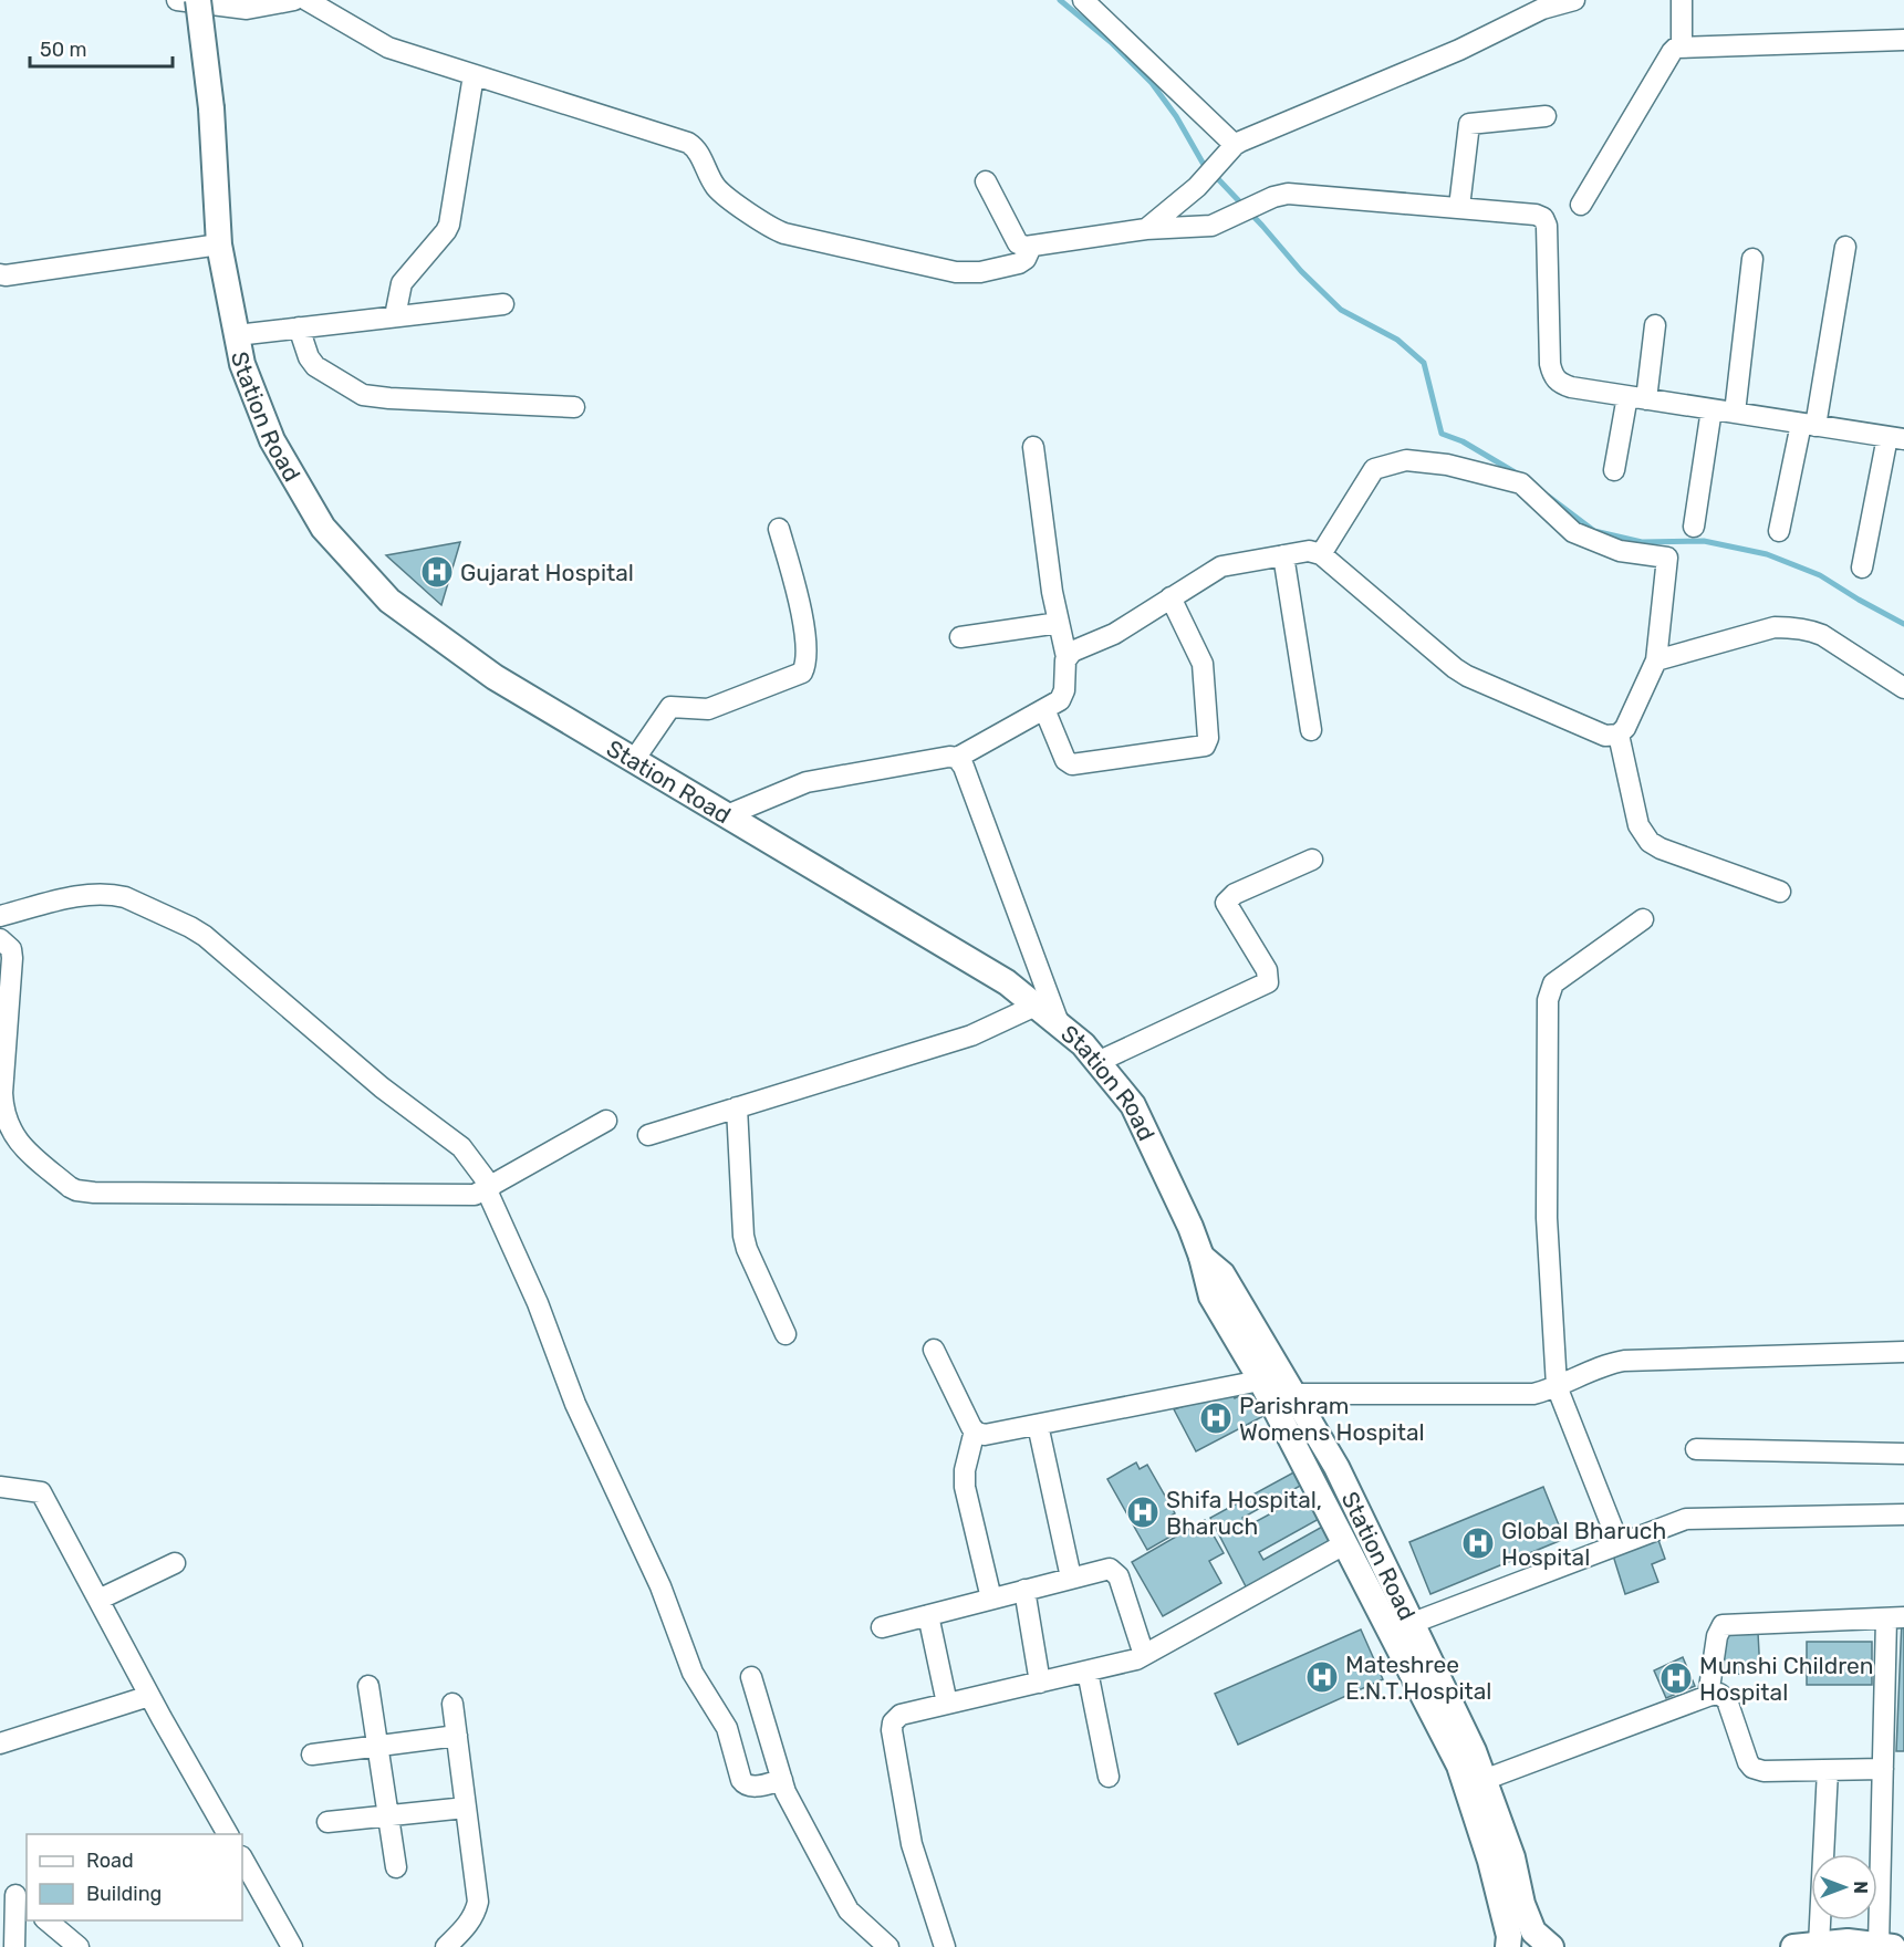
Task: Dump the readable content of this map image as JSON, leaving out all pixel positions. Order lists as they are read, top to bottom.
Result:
{
  "streets": {
    "main road": ["Station Road"]
  },
  "places": {
    "hospital": [
      "Gujarat Hospital",
      "Parishram Womens Hospital",
      "Shifa Hospital, Bharuch",
      "Global Bharuch Hospital",
      "Mateshree E.N.T.Hospital",
      "Munshi Children Hospital"
    ]
  },
  "legend": ["Road", "Building"],
  "scale_bar": "50 m",
  "north": "right"
}
